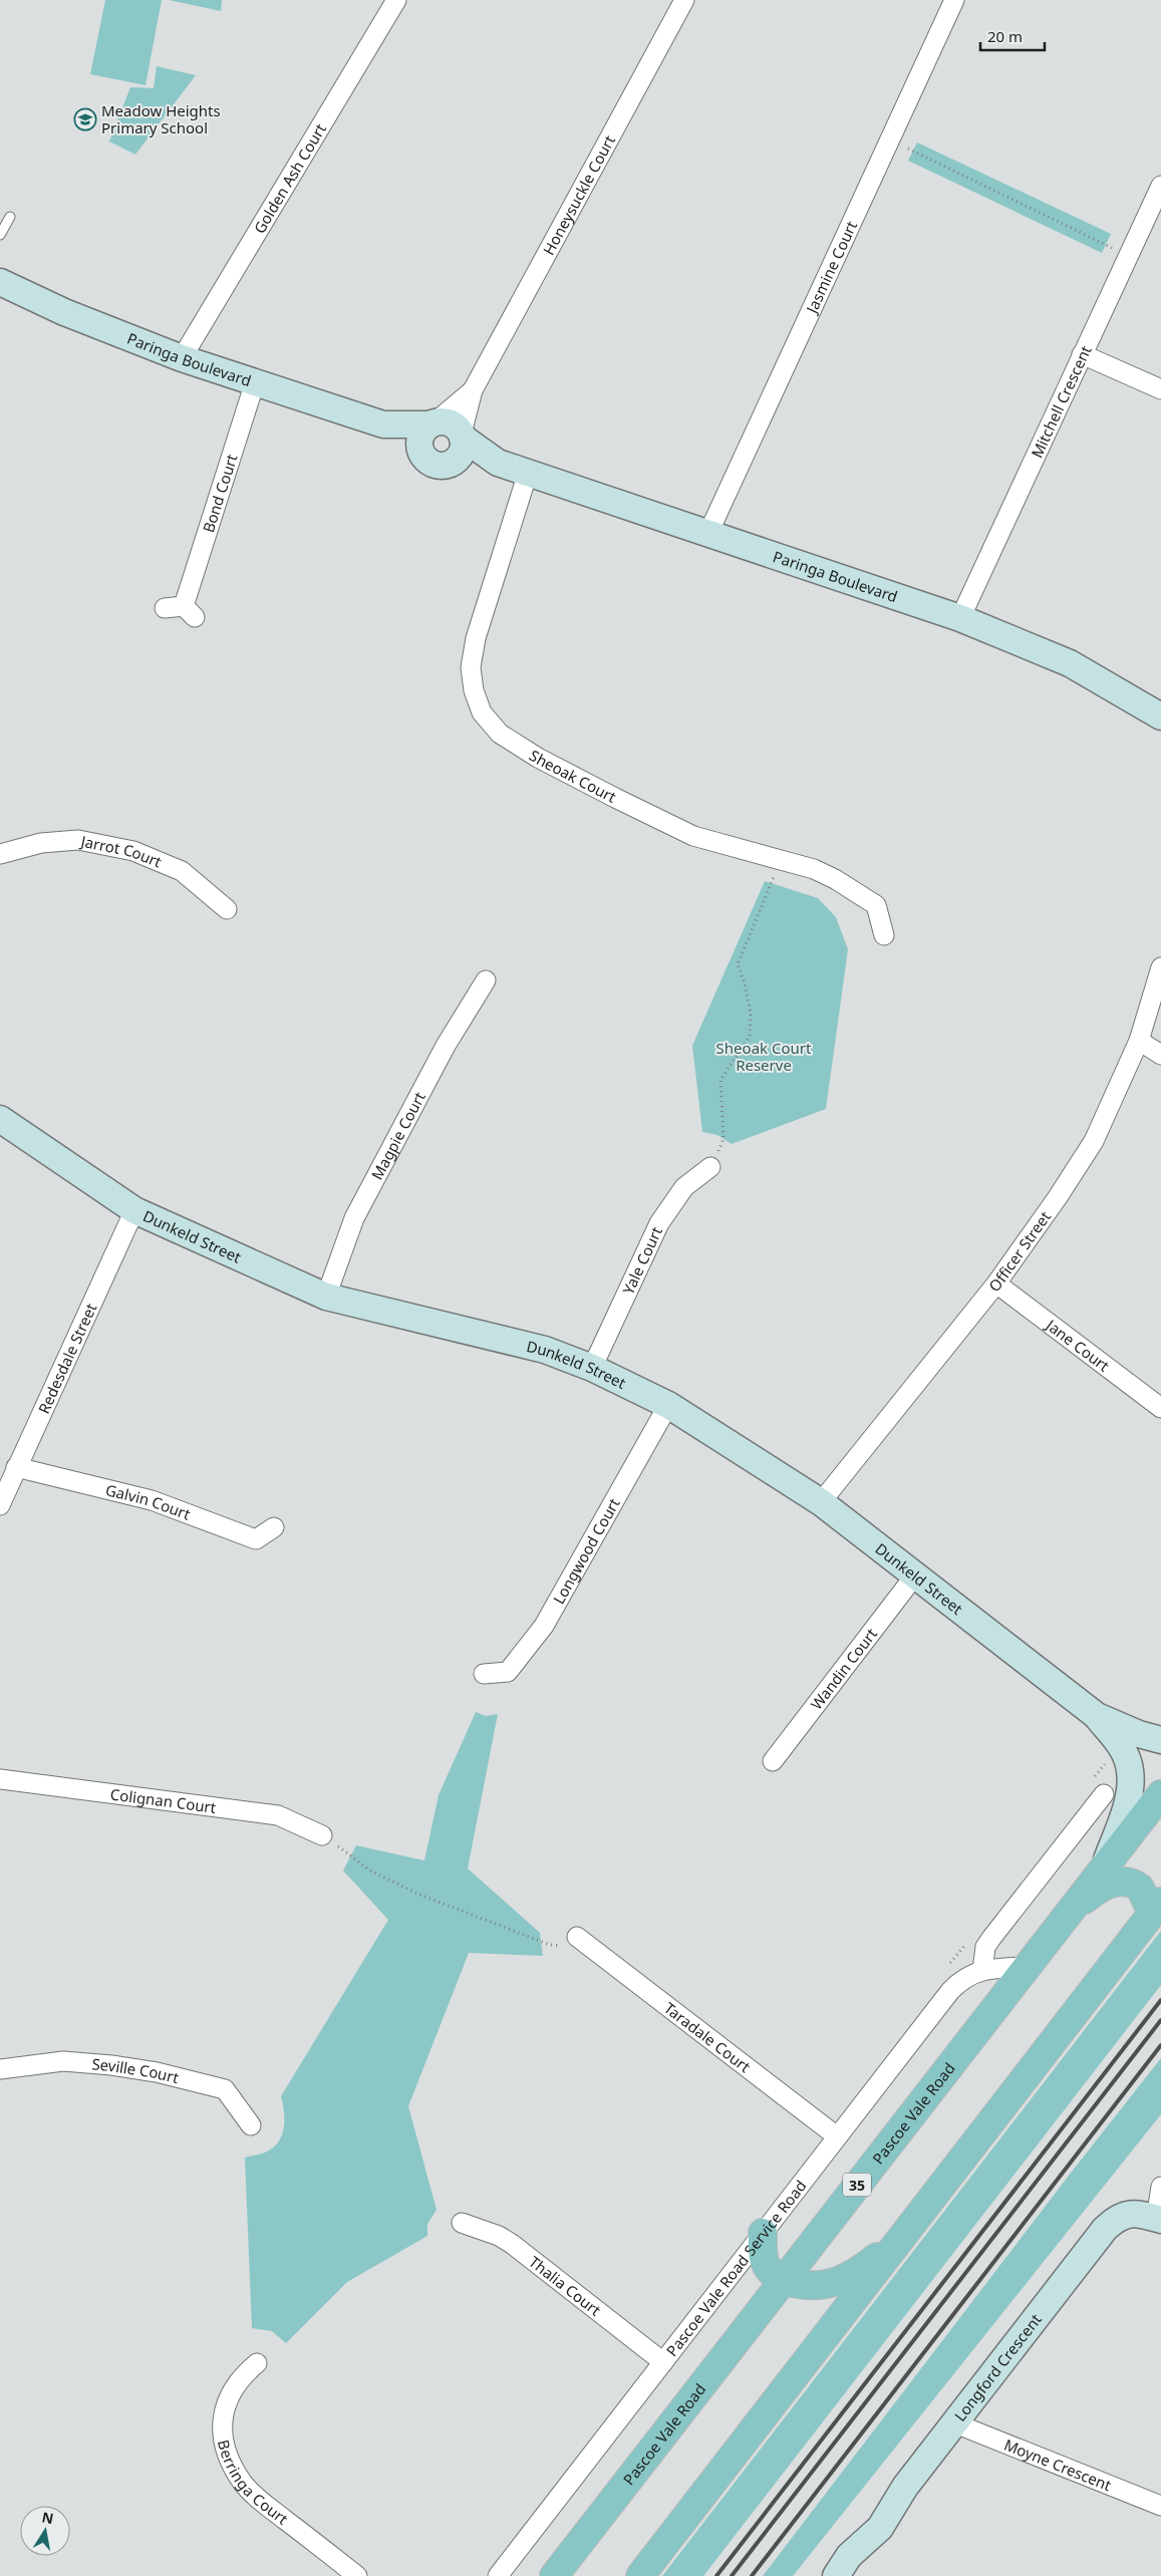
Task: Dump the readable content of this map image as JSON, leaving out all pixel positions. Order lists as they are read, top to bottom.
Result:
{
  "streets": {
    "main road": ["Pascoe Vale Road", "35"],
    "street": [
      "Golden Ash Court",
      "Honeysuckle Court",
      "Jasmine Court",
      "Paringa Boulevard",
      "Mitchell Crescent",
      "Bond Court",
      "Sheoak Court",
      "Jarrot Court",
      "Magpie Court",
      "Dunkeld Street",
      "Officer Street",
      "Yale Court",
      "Jane Court",
      "Redesdale Street",
      "Galvin Court",
      "Longwood Court",
      "Wandin Court",
      "Colignan Court",
      "Taradale Court",
      "Seville Court",
      "Pascoe Vale Road Service Road",
      "Thalia Court",
      "Longford Crescent",
      "Moyne Crescent",
      "Berringa Court"
    ]
  },
  "crossings": [
    ["Golden Ash Court", "Paringa Boulevard"],
    ["Honeysuckle Court", "Paringa Boulevard"],
    ["Jasmine Court", "Paringa Boulevard"],
    ["Paringa Boulevard", "Mitchell Crescent"],
    ["Paringa Boulevard", "Bond Court"],
    ["Paringa Boulevard", "Sheoak Court"],
    ["Magpie Court", "Dunkeld Street"],
    ["Dunkeld Street", "Officer Street"],
    ["Dunkeld Street", "Yale Court"],
    ["Dunkeld Street", "Redesdale Street"],
    ["Dunkeld Street", "Longwood Court"],
    ["Dunkeld Street", "Wandin Court"],
    ["Dunkeld Street", "Pascoe Vale Road"],
    ["Officer Street", "Jane Court"],
    ["Redesdale Street", "Galvin Court"],
    ["Taradale Court", "Pascoe Vale Road Service Road"],
    ["Pascoe Vale Road", "Pascoe Vale Road Service Road"],
    ["Pascoe Vale Road Service Road", "Thalia Court"],
    ["Longford Crescent", "Moyne Crescent"]
  ],
  "parks": ["Sheoak Court Reserve"],
  "places": {
    "school or university": ["Meadow Heights Primary School"]
  },
  "scale_bar": "20 m",
  "north": "top"
}
